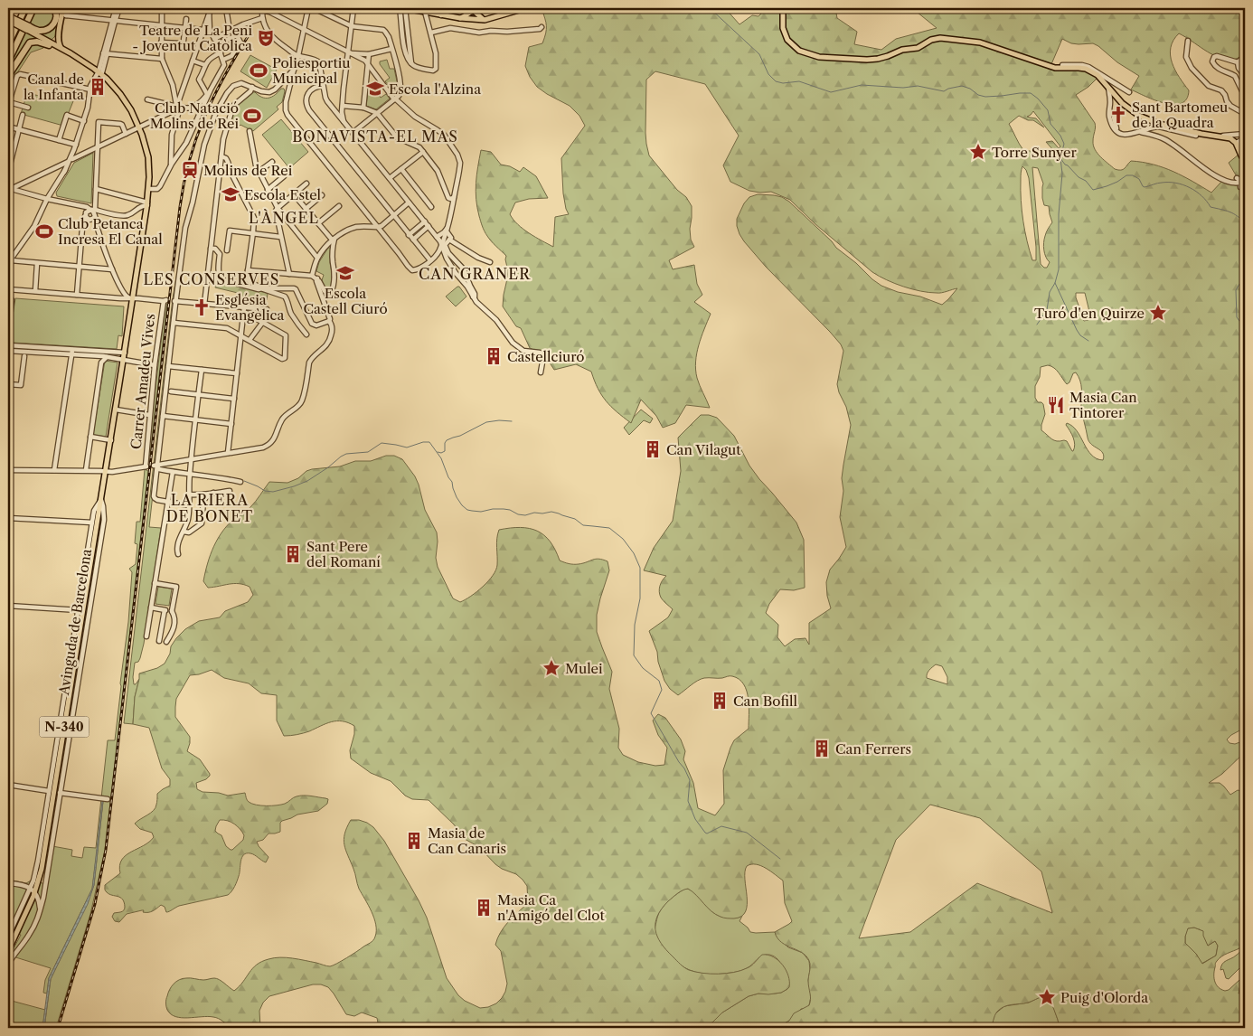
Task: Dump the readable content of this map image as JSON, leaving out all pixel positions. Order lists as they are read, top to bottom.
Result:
{
  "streets": {
    "highway": ["N-340"],
    "main road": ["Avinguda de Barcelona"],
    "street": ["Carrer Amadeu Vives"]
  },
  "crossings": [
    ["Carrer Amadeu Vives", "Avinguda de Barcelona"],
    ["Avinguda de Barcelona", "N-340"]
  ],
  "districts": [
    "BONAVISTA-EL MAS",
    "L'ÀNGEL",
    "CAN GRANER",
    "LES CONSERVES",
    "LA RIERA DE BONET"
  ],
  "places": {
    "theatre": ["Teatre de La Peni - Joventut Catòlica"],
    "sports": ["Poliesportiu Municipal", "Club Natació Molins de Rei", "Club Petanca Incresa El Canal"],
    "building": [
      "Canal de la Infanta",
      "Castellciuró",
      "Can Vilagut",
      "Sant Pere del Romaní",
      "Can Bofill",
      "Can Ferrers",
      "Masia de Can Canaris",
      "Masia Ca n'Amigó del Clot"
    ],
    "school or university": ["Escola l'Alzina", "Escola Estel", "Escola Castell Ciuró"],
    "church": ["Sant Bartomeu de la Quadra", "Església Evangèlica"],
    "place": [
      "Torre Sunyer",
      "Turó d'en Quirze",
      "Mulei",
      "Puig d'Olorda"
    ],
    "station": ["Molins de Rei"],
    "restaurant": ["Masia Can Tintorer"]
  }
}
